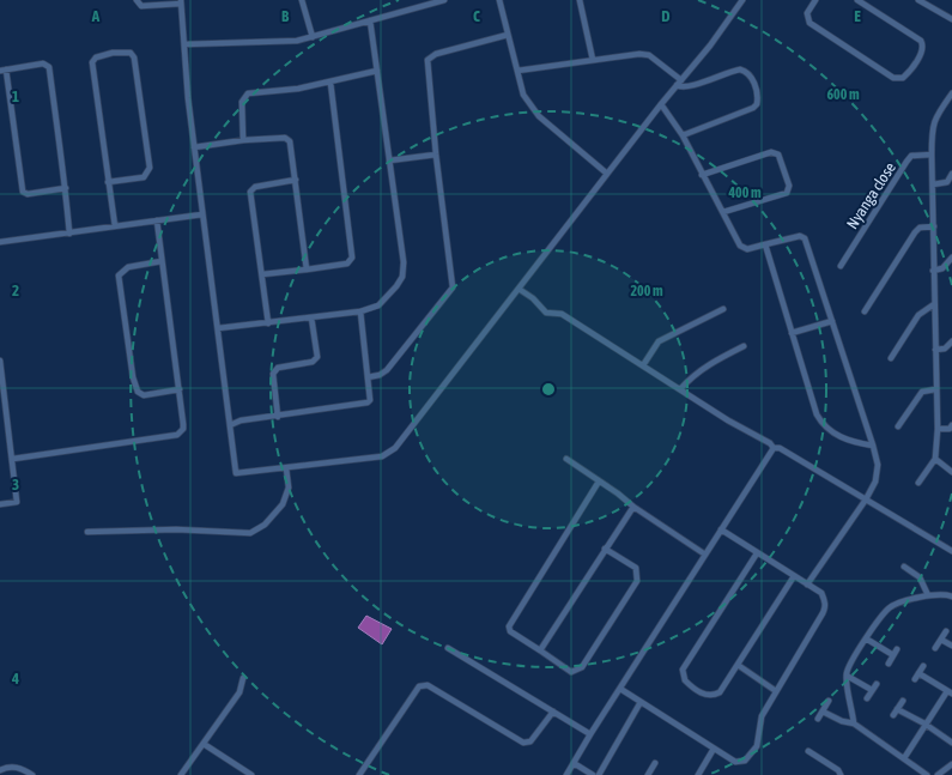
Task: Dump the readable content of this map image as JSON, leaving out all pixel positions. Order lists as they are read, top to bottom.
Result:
{
  "streets": {
    "street": ["Nyanga close"]
  },
  "grid": {
    "columns": [
      "A",
      "B",
      "C",
      "D",
      "E"
    ],
    "rows": [
      "1",
      "2",
      "3",
      "4"
    ]
  },
  "rings": ["600 m", "400 m", "200 m"]
}
